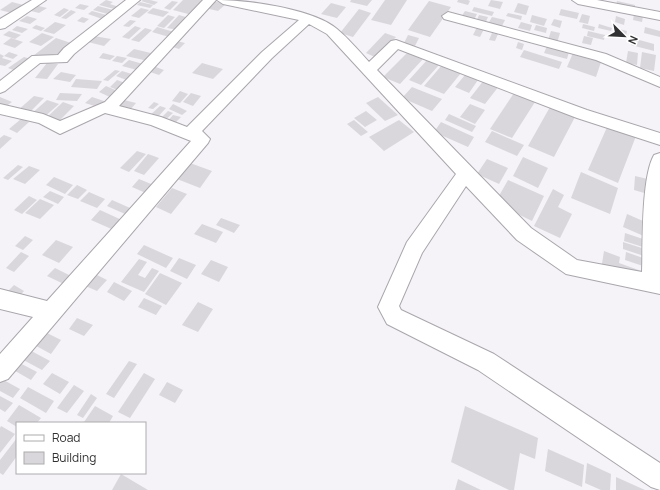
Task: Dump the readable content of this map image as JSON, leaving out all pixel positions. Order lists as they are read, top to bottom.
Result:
{
  "legend": ["Road", "Building"],
  "north": "bottom right"
}
